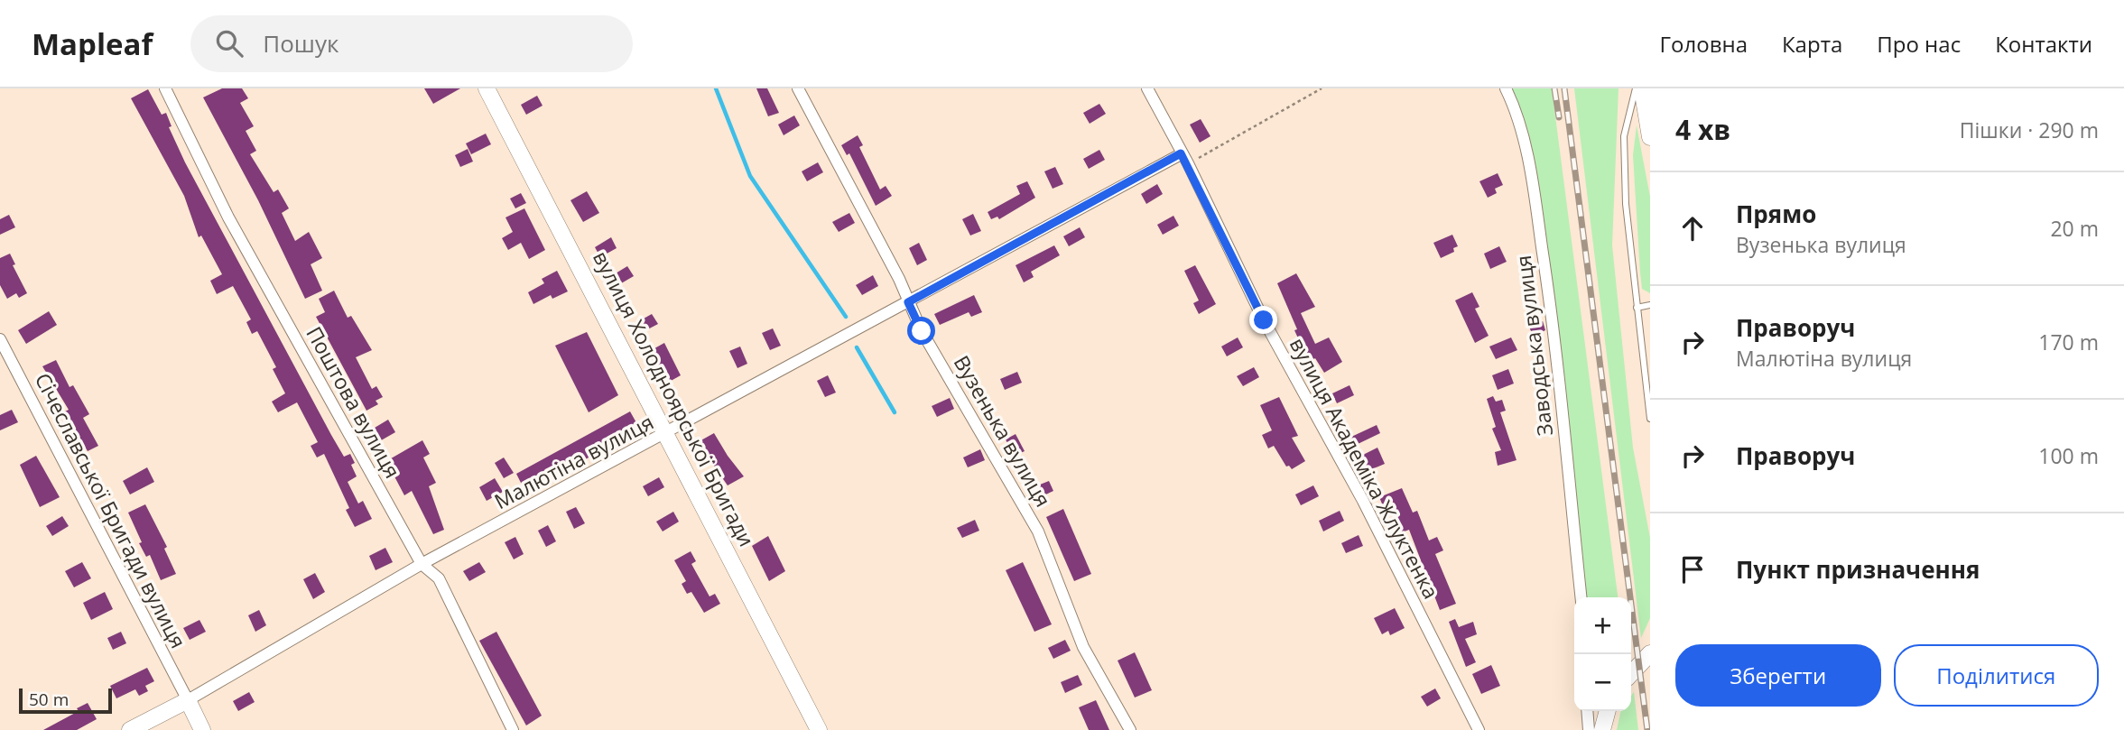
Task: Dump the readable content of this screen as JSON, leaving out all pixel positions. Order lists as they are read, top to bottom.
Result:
{
  "streets": {
    "street": [
      "Заводська вулиця",
      "вулиця Холодноярської Бригади",
      "Поштова вулиця",
      "Вузенька вулиця",
      "Малютіна вулиця",
      "вулиця Академіка Жлуктенка",
      "Січеславської Бригади вулиця"
    ]
  },
  "crossings": [
    ["вулиця Холодноярської Бригади", "Малютіна вулиця"],
    ["Поштова вулиця", "Малютіна вулиця"],
    ["Вузенька вулиця", "Малютіна вулиця"],
    ["Малютіна вулиця", "вулиця Академіка Жлуктенка"],
    ["Малютіна вулиця", "Січеславської Бригади вулиця"]
  ],
  "scale_bar": "50 m",
  "page": {
    "header": "Mapleaf",
    "search": "Пошук",
    "nav": [
      "Головна",
      "Карта",
      "Про нас",
      "Контакти"
    ],
    "heading": ["4 хв", "Пішки · 290 m"],
    "list": [
      ["Прямо", "Вузенька вулиця", "20 m"],
      ["Праворуч", "Малютіна вулиця", "170 m"],
      ["Праворуч", "100 m"],
      "Пункт призначення"
    ],
    "map_buttons": ["+", "−"],
    "buttons": ["Зберегти", "Поділитися"],
    "scale": "50 m"
  }
}
